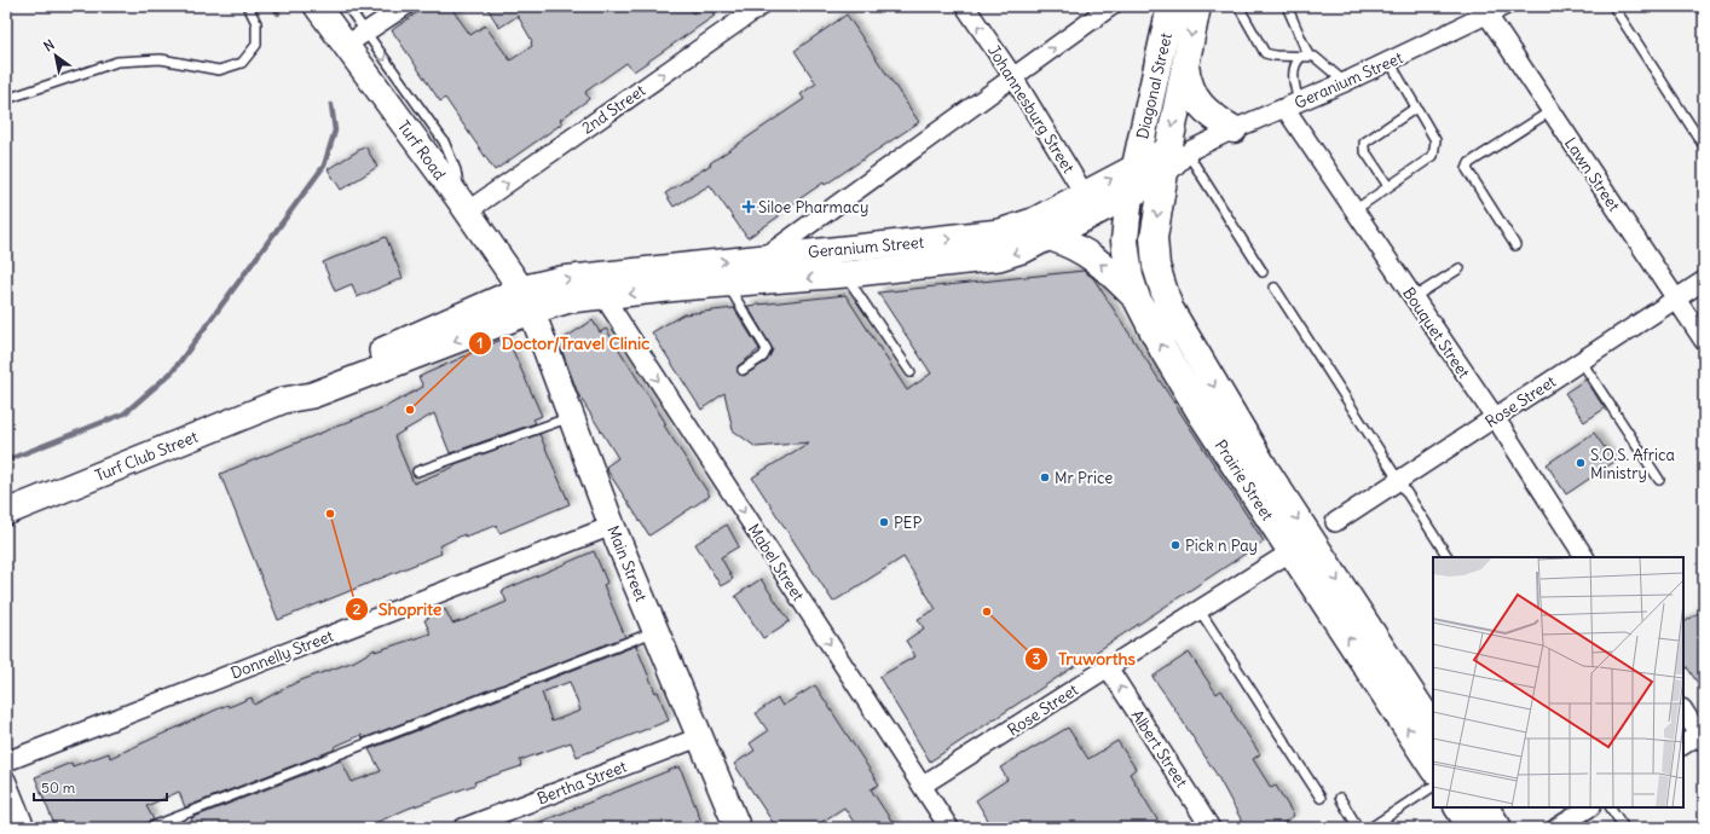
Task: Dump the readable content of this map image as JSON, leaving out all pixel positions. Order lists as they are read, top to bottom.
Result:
{
  "streets": {
    "main road": [
      "Geranium Street",
      "Diagonal Street",
      "Turf Road",
      "Turf Club Street",
      "Prairie Street",
      "Main Street"
    ],
    "street": [
      "2nd Street",
      "Johannesburg Street",
      "Lawn Street",
      "Bouquet Street",
      "Rose Street",
      "Mabel Street",
      "Donnelly Street",
      "Albert Street",
      "Bertha Street"
    ]
  },
  "crossings": [
    ["Geranium Street", "Diagonal Street"],
    ["Geranium Street", "Johannesburg Street"],
    ["Geranium Street", "Turf Road"],
    ["Geranium Street", "Lawn Street"],
    ["Geranium Street", "Bouquet Street"],
    ["Geranium Street", "Turf Club Street"],
    ["Geranium Street", "Prairie Street"],
    ["Geranium Street", "Mabel Street"],
    ["Geranium Street", "Main Street"],
    ["Diagonal Street", "Prairie Street"],
    ["2nd Street", "Turf Road"],
    ["Turf Road", "Turf Club Street"],
    ["Turf Road", "Main Street"],
    ["Lawn Street", "Rose Street"],
    ["Bouquet Street", "Rose Street"],
    ["Rose Street", "Prairie Street"],
    ["Rose Street", "Mabel Street"],
    ["Rose Street", "Albert Street"],
    ["Turf Club Street", "Main Street"],
    ["Main Street", "Donnelly Street"],
    ["Main Street", "Bertha Street"]
  ],
  "one_way": [
    "2nd Street",
    "Johannesburg Street",
    "Mabel Street",
    "Albert Street"
  ],
  "places": {
    "health": ["Siloe Pharmacy"],
    "other": [
      "Doctor/Travel Clinic",
      "S.O.S. Africa Ministry",
      "Mr Price",
      "Shoprite",
      "PEP",
      "Pick n Pay",
      "Truworths"
    ]
  },
  "scale_bar": "50 m",
  "north": "top left"
}
